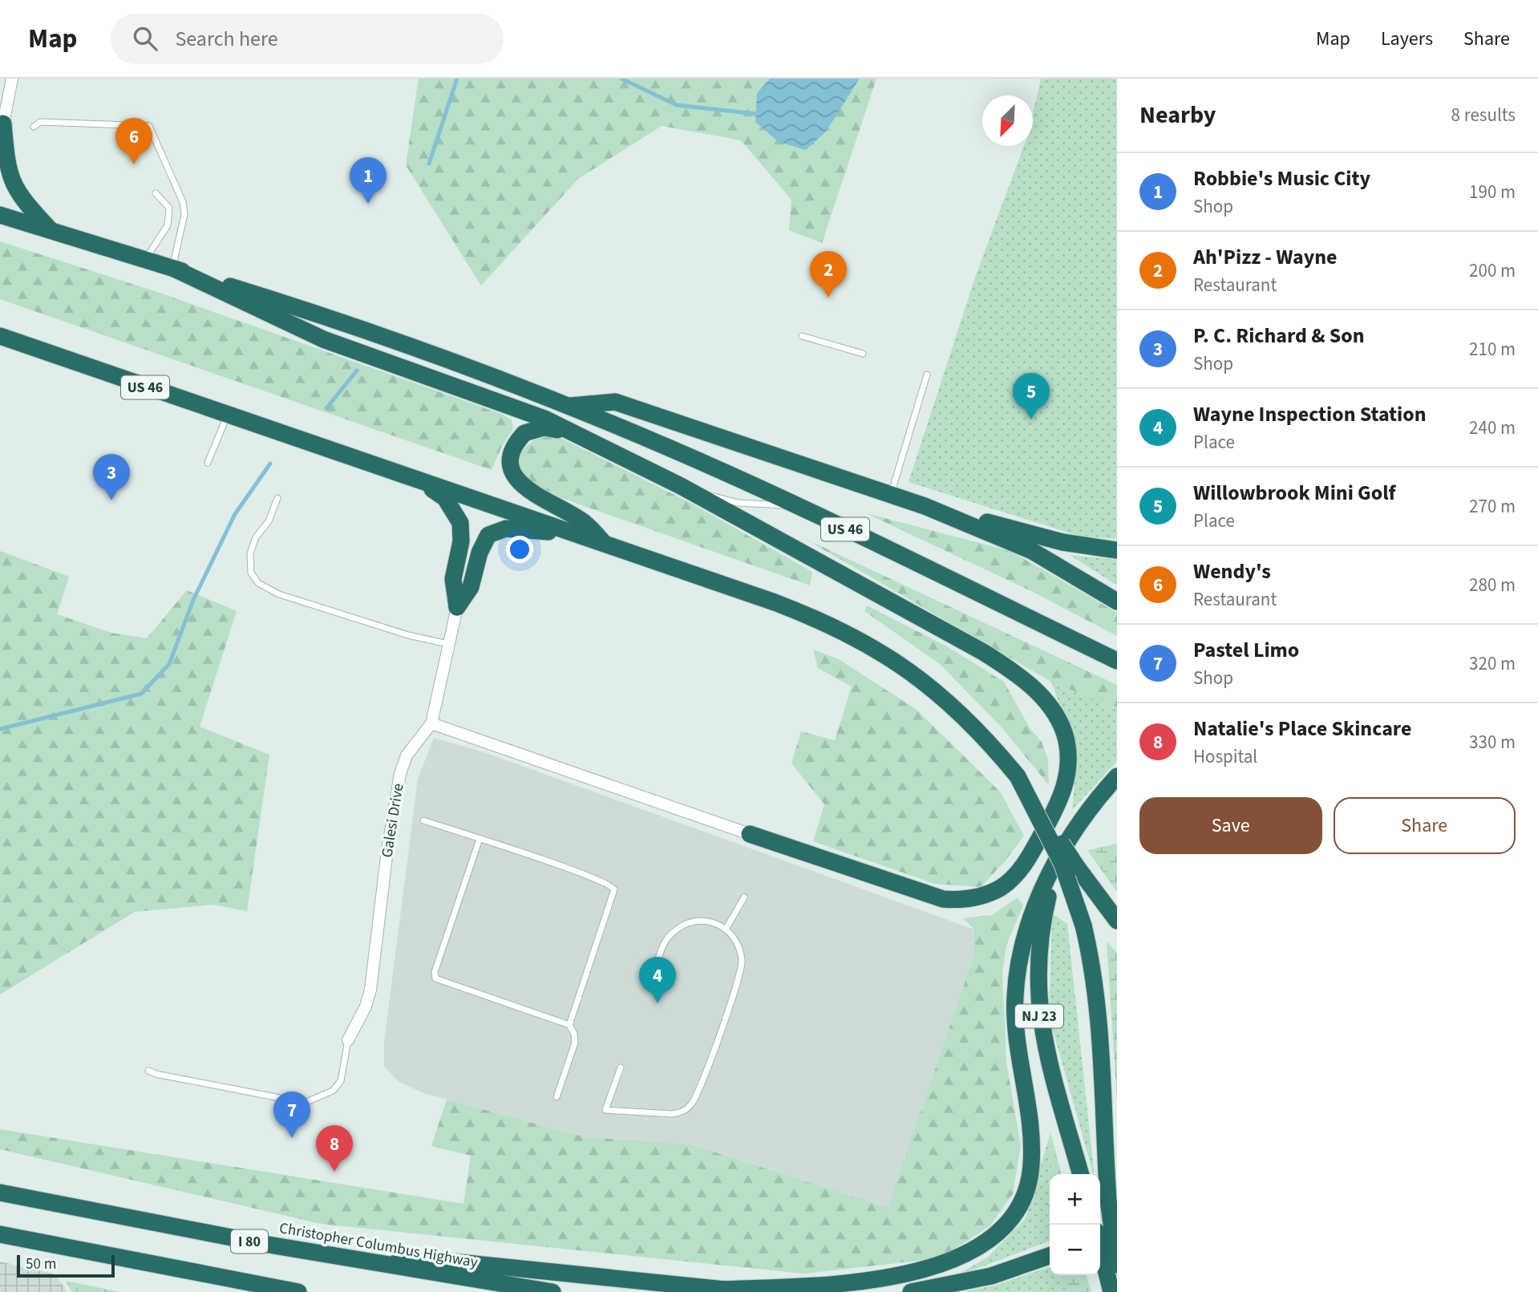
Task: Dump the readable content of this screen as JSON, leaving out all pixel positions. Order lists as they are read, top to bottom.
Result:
{
  "streets": {
    "highway": [
      "US 46",
      "NJ 23",
      "I 80",
      "Christopher Columbus Highway"
    ],
    "street": ["Galesi Drive"]
  },
  "scale_bar": "50 m",
  "north": "bottom left",
  "page": {
    "header": "Map",
    "search": "Search here",
    "nav": ["Map", "Layers", "Share"],
    "heading": ["Nearby", "8 results"],
    "pins": [
      "6",
      "1",
      "2",
      "5",
      "3",
      "4",
      "7",
      "8"
    ],
    "list": [
      {
        "mark": "1",
        "name": "Robbie's Music City",
        "note": "Shop",
        "value": "190 m"
      },
      {
        "mark": "2",
        "name": "Ah'Pizz - Wayne",
        "note": "Restaurant",
        "value": "200 m"
      },
      {
        "mark": "3",
        "name": "P. C. Richard & Son",
        "note": "Shop",
        "value": "210 m"
      },
      {
        "mark": "4",
        "name": "Wayne Inspection Station",
        "note": "Place",
        "value": "240 m"
      },
      {
        "mark": "5",
        "name": "Willowbrook Mini Golf",
        "note": "Place",
        "value": "270 m"
      },
      {
        "mark": "6",
        "name": "Wendy's",
        "note": "Restaurant",
        "value": "280 m"
      },
      {
        "mark": "7",
        "name": "Pastel Limo",
        "note": "Shop",
        "value": "320 m"
      },
      {
        "mark": "8",
        "name": "Natalie's Place Skincare",
        "note": "Hospital",
        "value": "330 m"
      }
    ],
    "buttons": ["Save", "Share"],
    "map_buttons": ["+", "−"],
    "scale": "50 m"
  }
}
